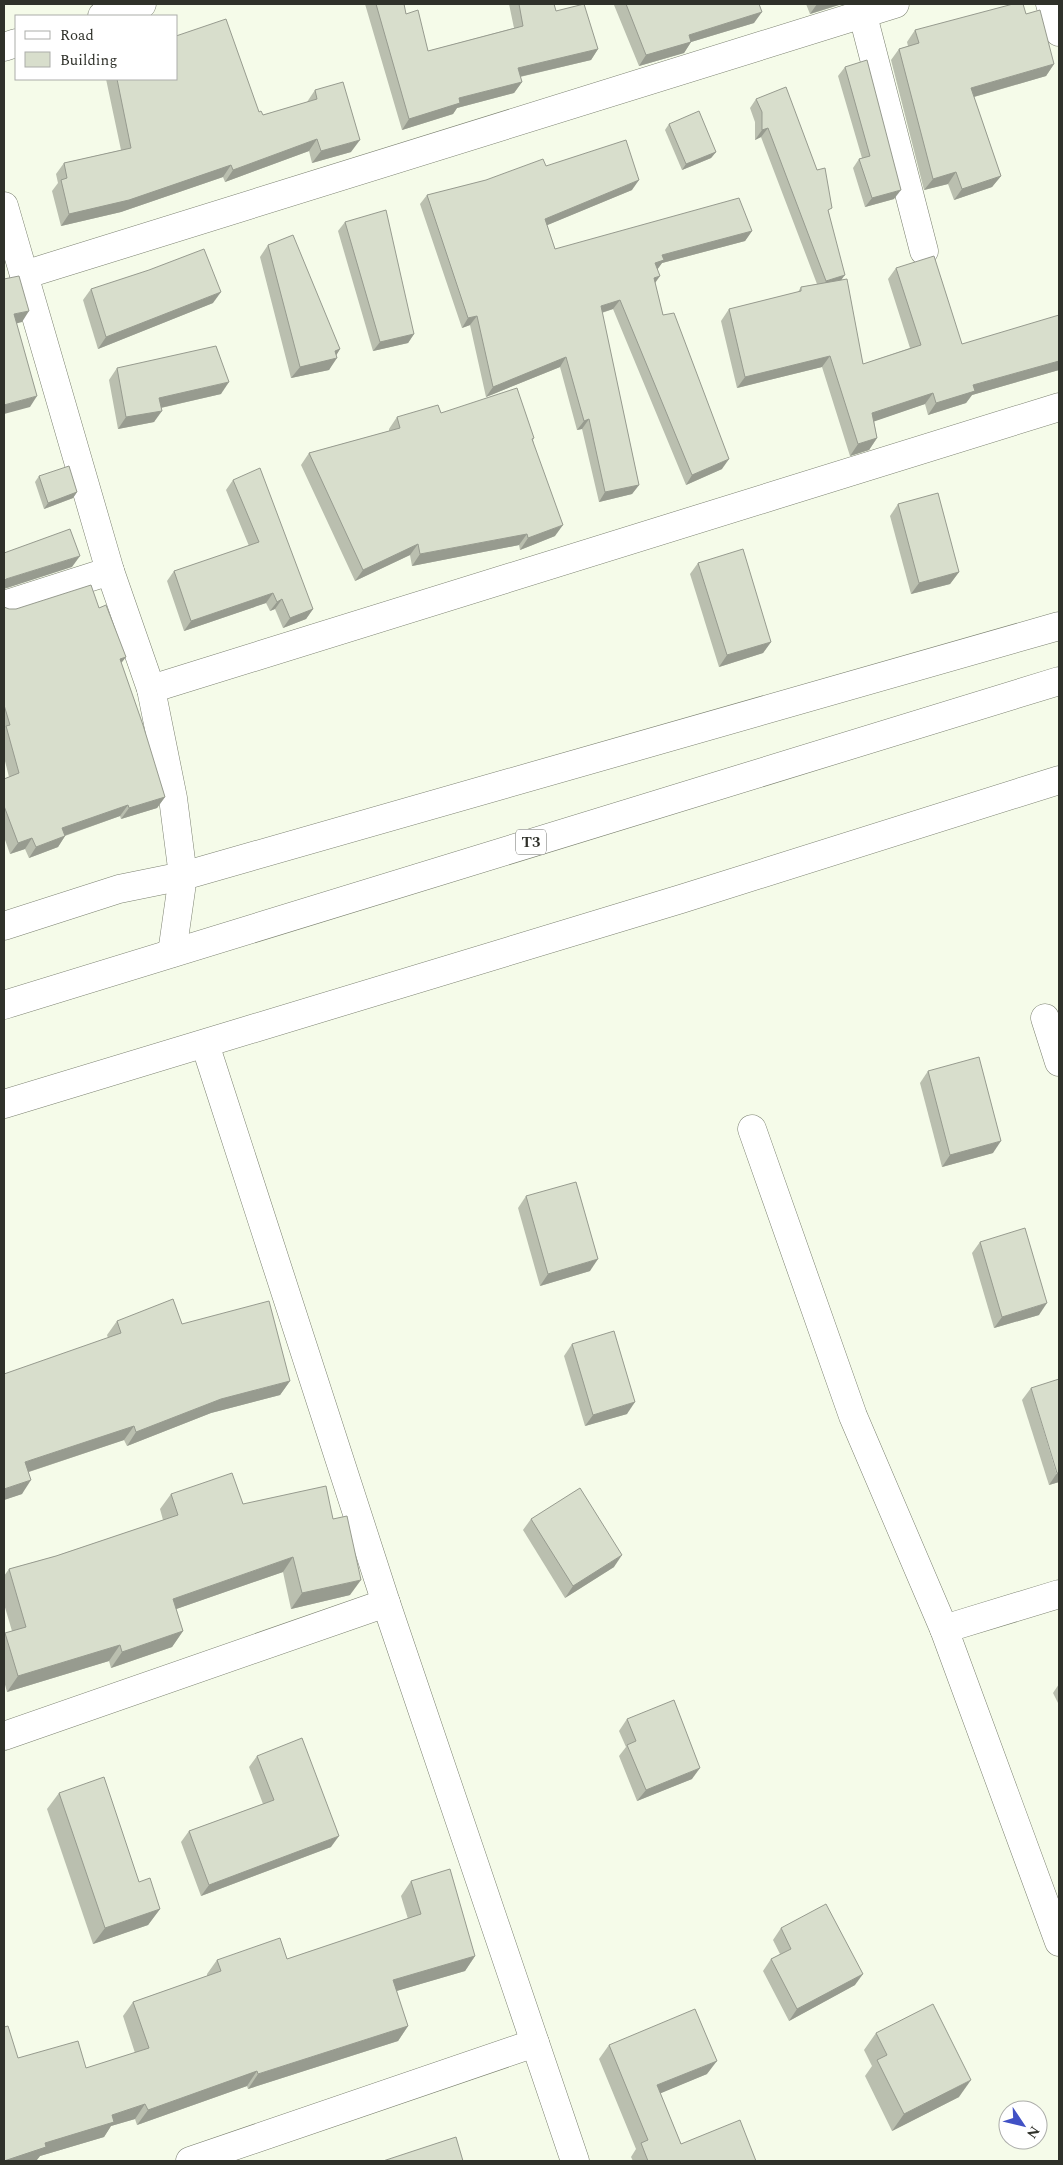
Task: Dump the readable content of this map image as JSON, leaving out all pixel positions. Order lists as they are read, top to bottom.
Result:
{
  "streets": {
    "main road": ["T3"]
  },
  "legend": ["Road", "Building"],
  "north": "bottom right"
}
